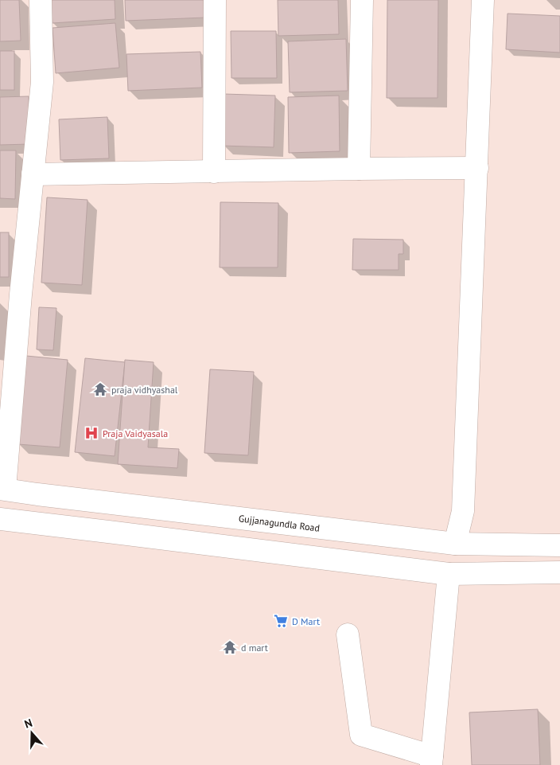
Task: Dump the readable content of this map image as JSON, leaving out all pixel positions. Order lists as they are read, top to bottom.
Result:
{
  "streets": {
    "main road": ["Gujjanagundla Road"]
  },
  "places": {
    "temple": ["praja vidhyashal", "d mart"],
    "hospital": ["Praja Vaidyasala"],
    "supermarket": ["D Mart"]
  },
  "north": "top"
}
